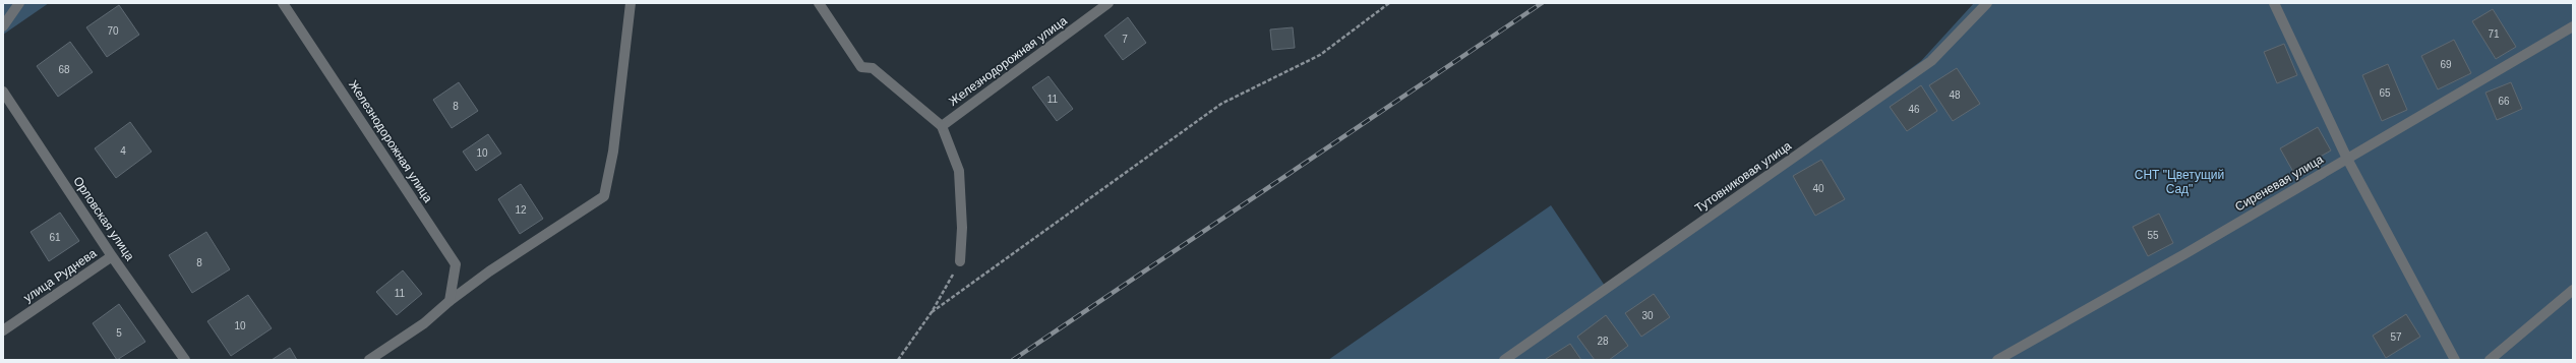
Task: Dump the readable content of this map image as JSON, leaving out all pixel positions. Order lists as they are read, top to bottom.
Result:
{
  "streets": {
    "street": [
      "Железнодорожная улица",
      "Тутовниковая улица",
      "Сиреневая улица",
      "Орловская улица",
      "улица Руднева"
    ]
  },
  "crossings": [
    ["Орловская улица", "улица Руднева"]
  ],
  "parks": ["СНТ \"Цветущий Сад\""],
  "house_numbers": [
    "70",
    "71",
    "7",
    "69",
    "68",
    "65",
    "48",
    "11",
    "66",
    "8",
    "46",
    "4",
    "10",
    "40",
    "12",
    "55",
    "61",
    "8",
    "11",
    "30",
    "10",
    "5",
    "57",
    "28"
  ]
}
